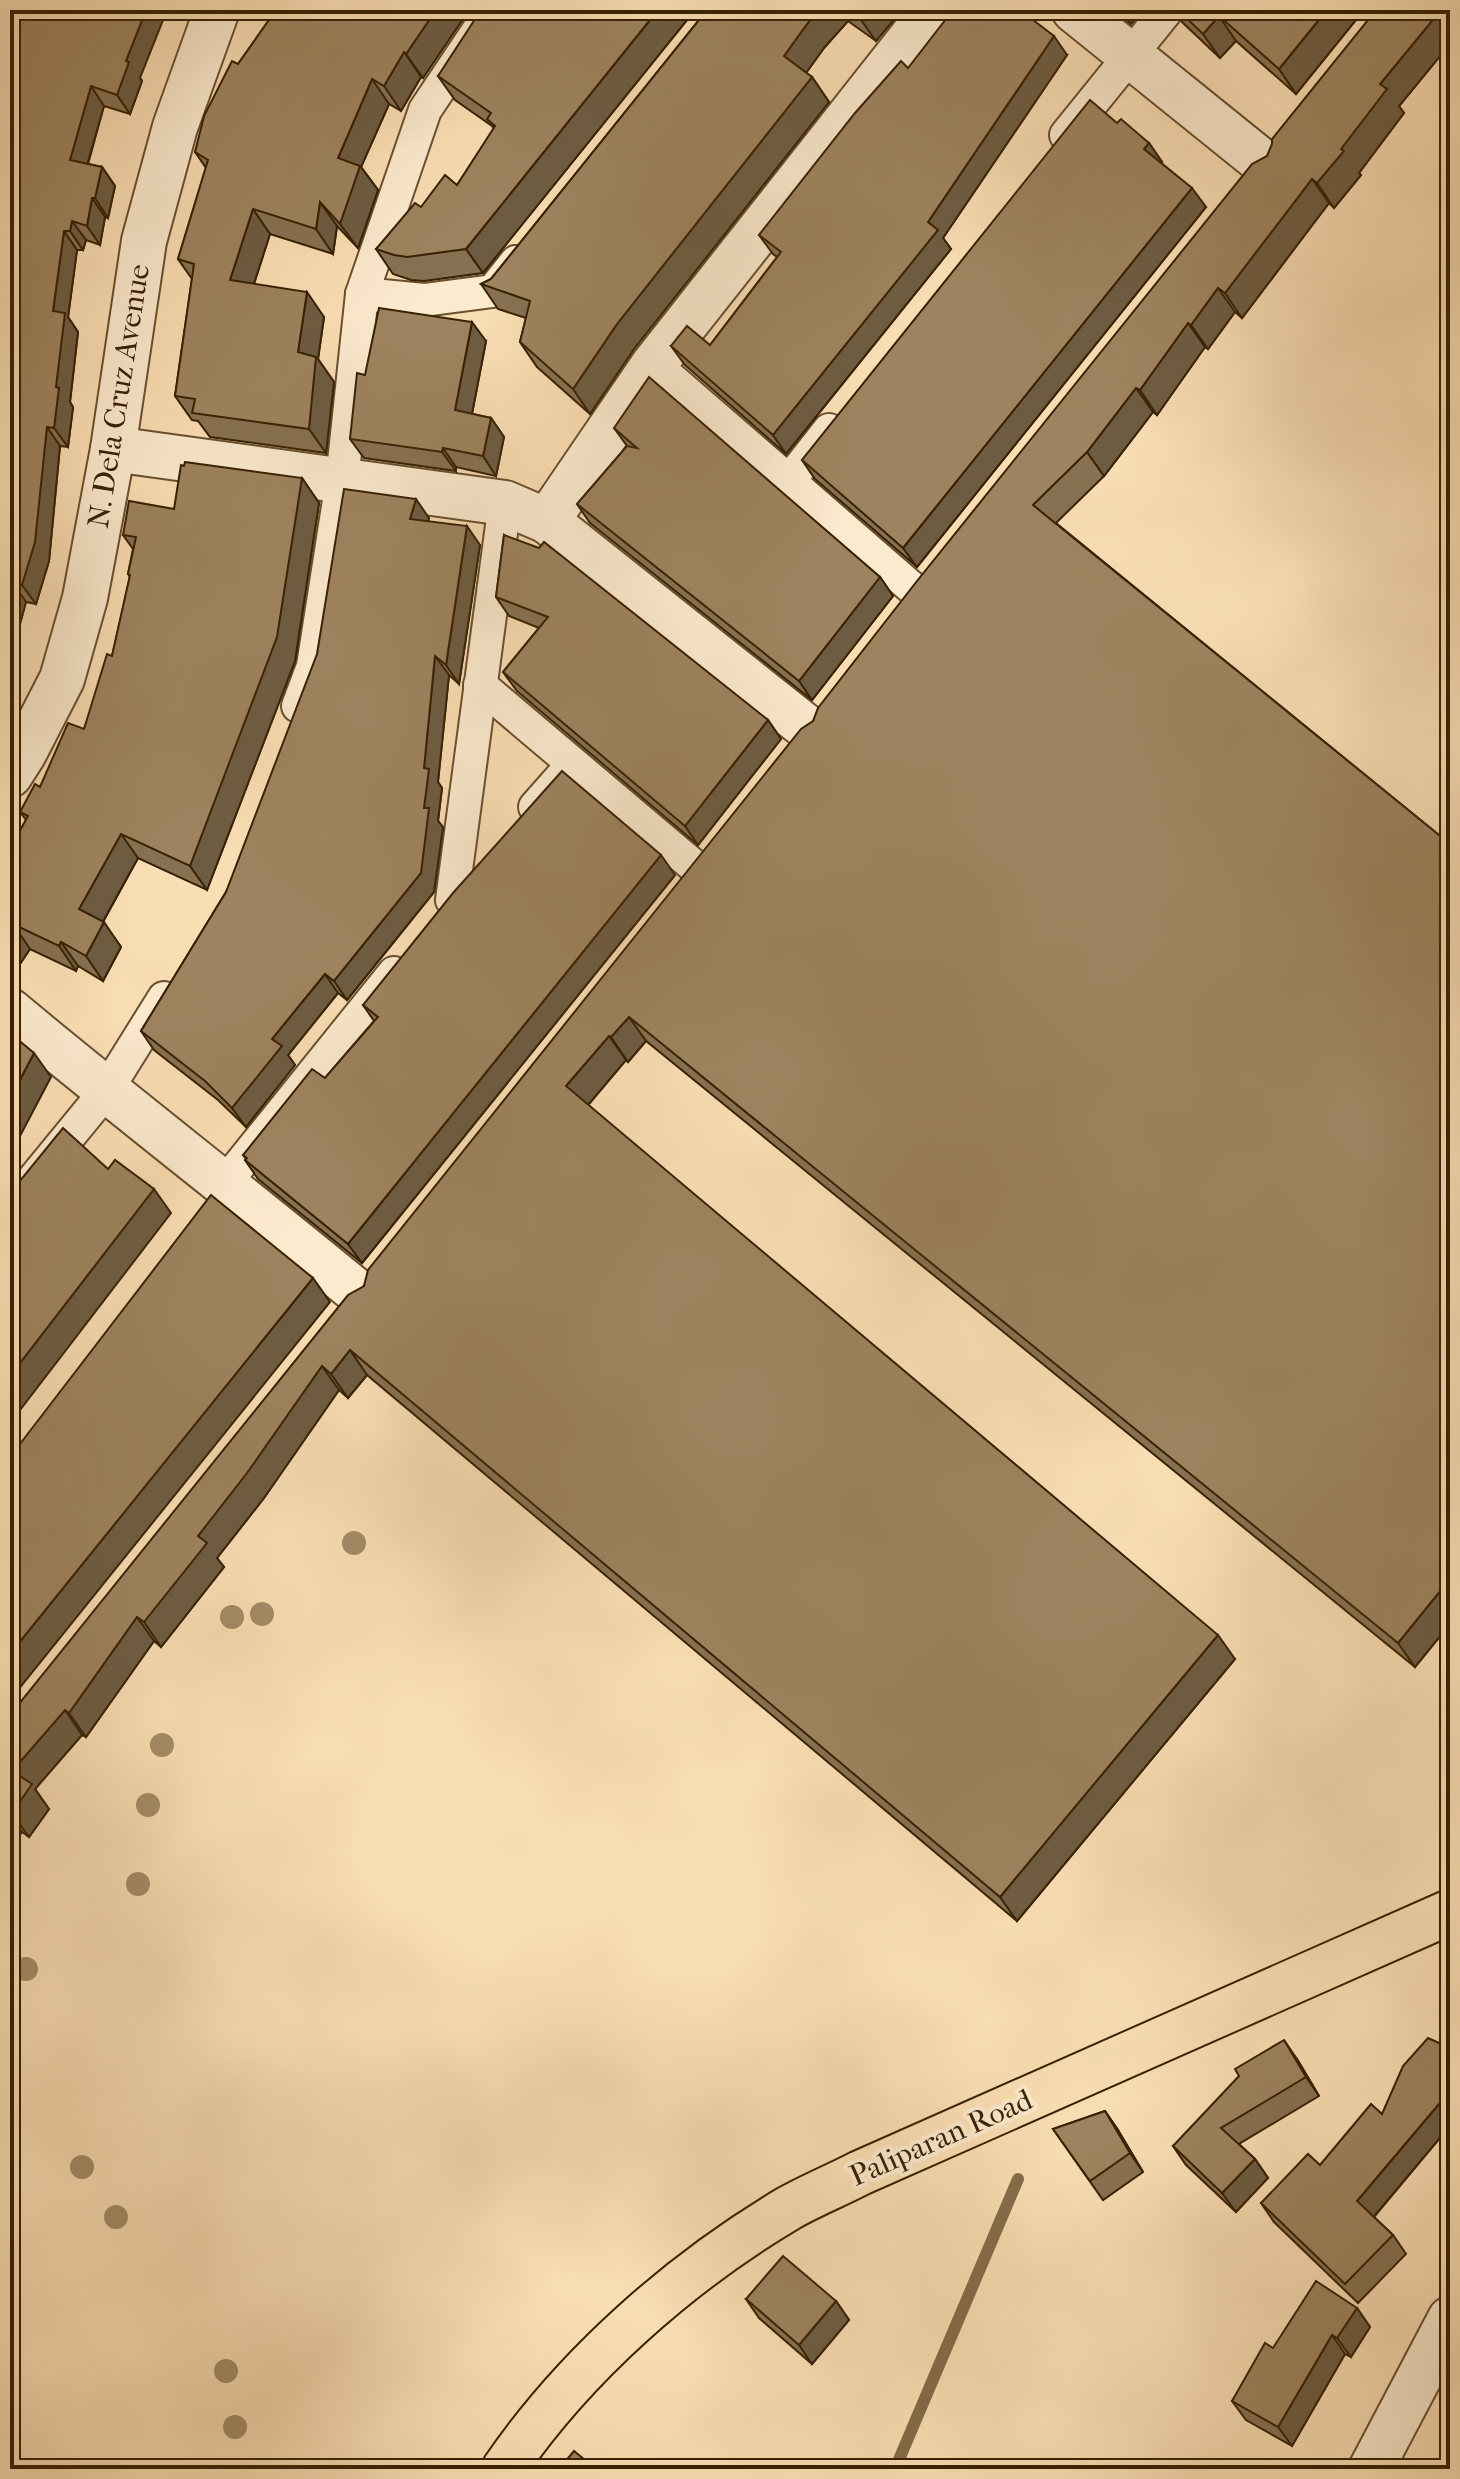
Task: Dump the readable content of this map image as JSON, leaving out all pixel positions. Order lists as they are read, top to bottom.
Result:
{
  "streets": {
    "main road": ["Paliparan Road"],
    "street": ["N. Dela Cruz Avenue"]
  }
}
